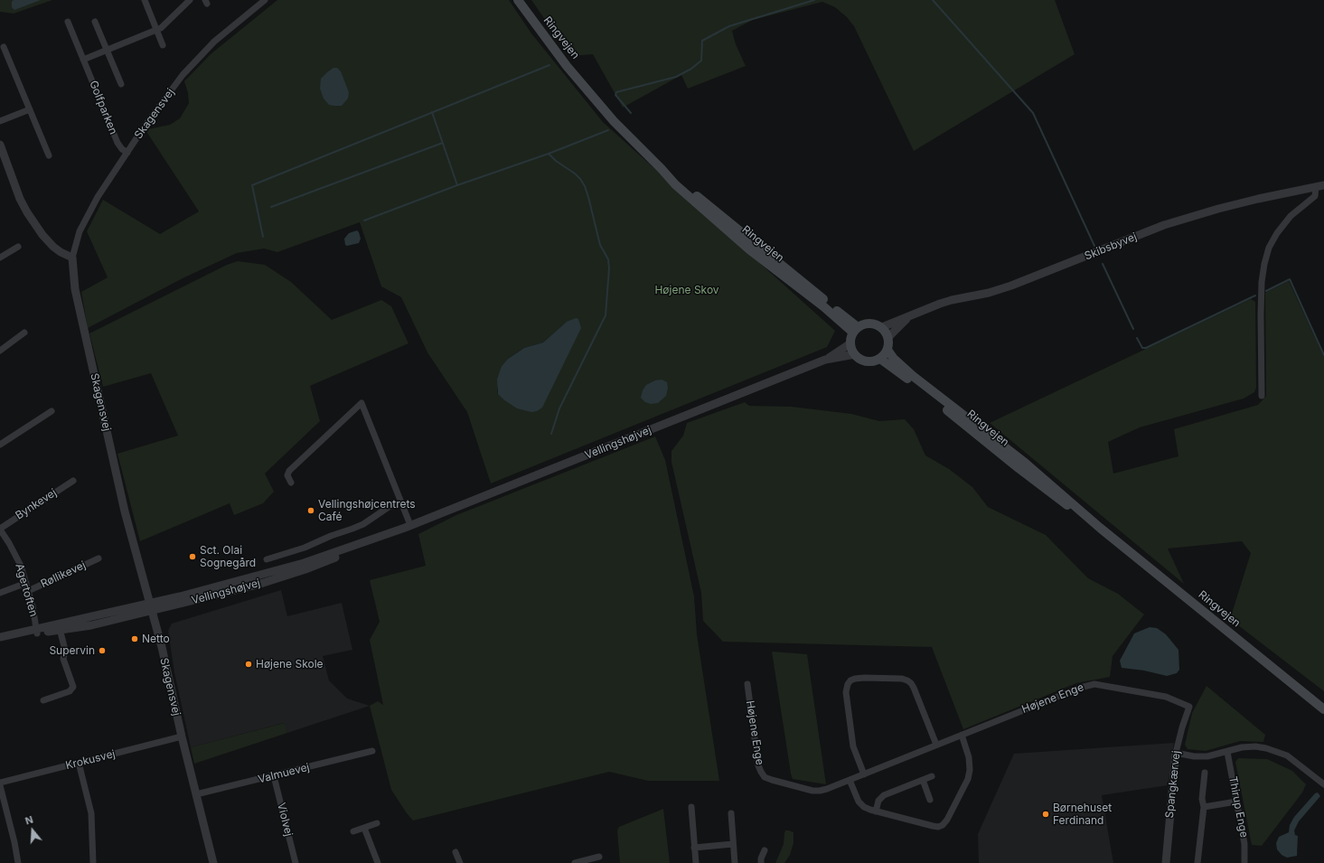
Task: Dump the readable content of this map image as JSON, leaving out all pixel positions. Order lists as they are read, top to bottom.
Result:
{
  "streets": {
    "main road": ["Ringvejen"],
    "street": [
      "Golfparken",
      "Skagensvej",
      "Skibsbyvej",
      "Vellingshøjvej",
      "Bynkevej",
      "Røllikevej",
      "Agertoften",
      "Højene Enge",
      "Krokusvej",
      "Valmuevej",
      "Spangkærvej",
      "Thirup Enge",
      "Violvej"
    ]
  },
  "crossings": [
    ["Ringvejen", "Skibsbyvej"],
    ["Ringvejen", "Vellingshøjvej"],
    ["Golfparken", "Skagensvej"],
    ["Skagensvej", "Vellingshøjvej"],
    ["Skagensvej", "Krokusvej"],
    ["Skagensvej", "Valmuevej"],
    ["Skibsbyvej", "Vellingshøjvej"],
    ["Vellingshøjvej", "Agertoften"],
    ["Bynkevej", "Agertoften"],
    ["Røllikevej", "Agertoften"],
    ["Højene Enge", "Spangkærvej"],
    ["Valmuevej", "Violvej"]
  ],
  "parks": ["Højene Skov"],
  "places": [
    "Vellingshøjcentrets Café",
    "Sct. Olai Sognegård",
    "Netto",
    "Supervin",
    "Højene Skole",
    "Børnehuset Ferdinand"
  ],
  "north": "top"
}
